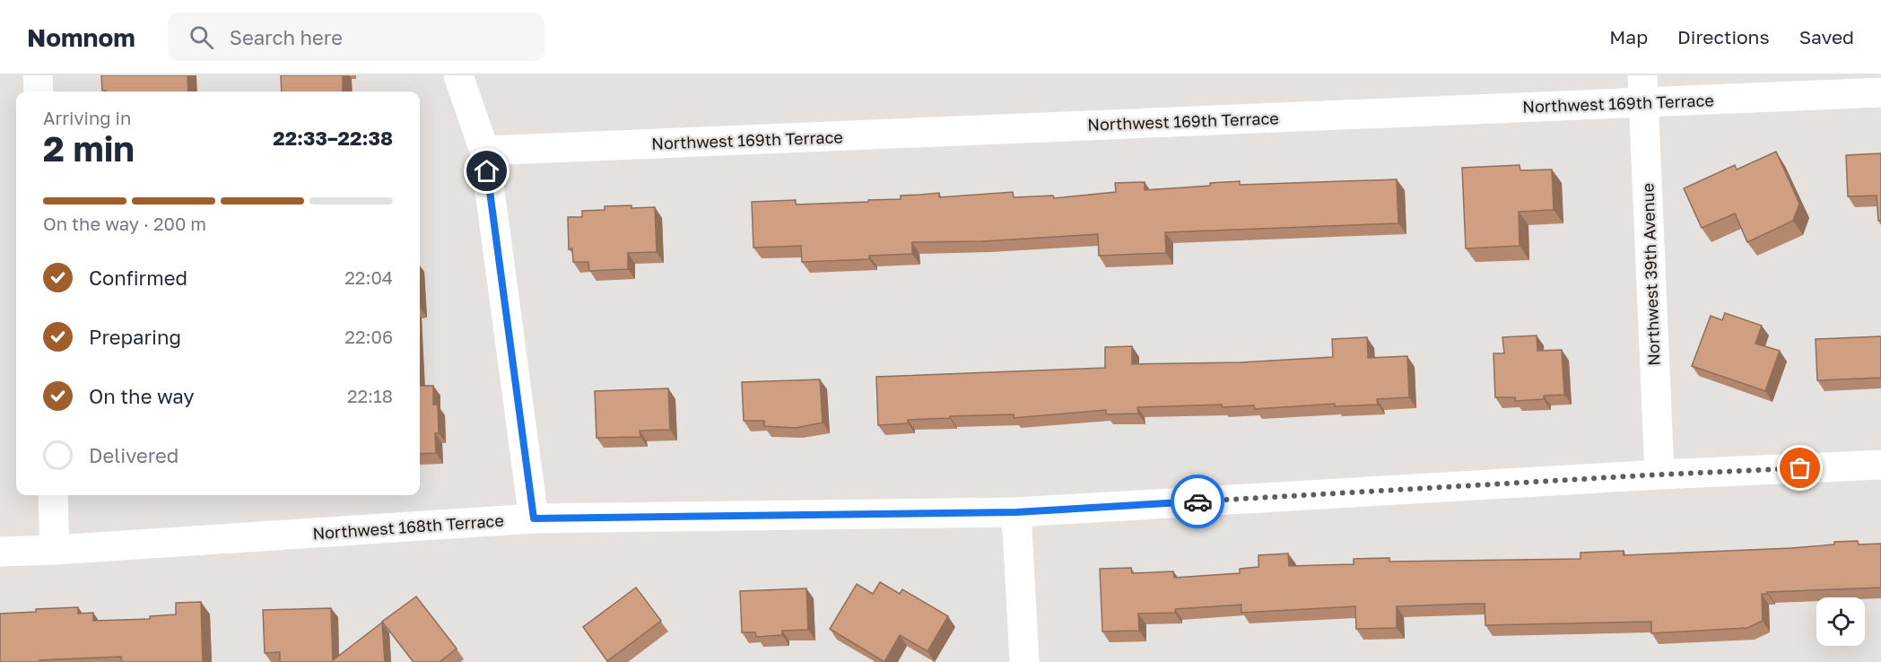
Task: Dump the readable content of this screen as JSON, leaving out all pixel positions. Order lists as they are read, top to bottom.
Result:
{
  "streets": {
    "street": ["Northwest 169th Terrace", "Northwest 39th Avenue", "Northwest 168th Terrace"]
  },
  "crossings": [
    ["Northwest 169th Terrace", "Northwest 39th Avenue"],
    ["Northwest 39th Avenue", "Northwest 168th Terrace"]
  ],
  "page": {
    "header": "Nomnom",
    "search": "Search here",
    "nav": ["Map", "Directions", "Saved"],
    "heading": ["2 min", "Arriving in", "22:33–22:38"],
    "bar": "On the way · 200 m",
    "list": [
      ["Confirmed", "22:04"],
      ["Preparing", "22:06"],
      ["On the way", "22:18"],
      "Delivered"
    ]
  }
}
